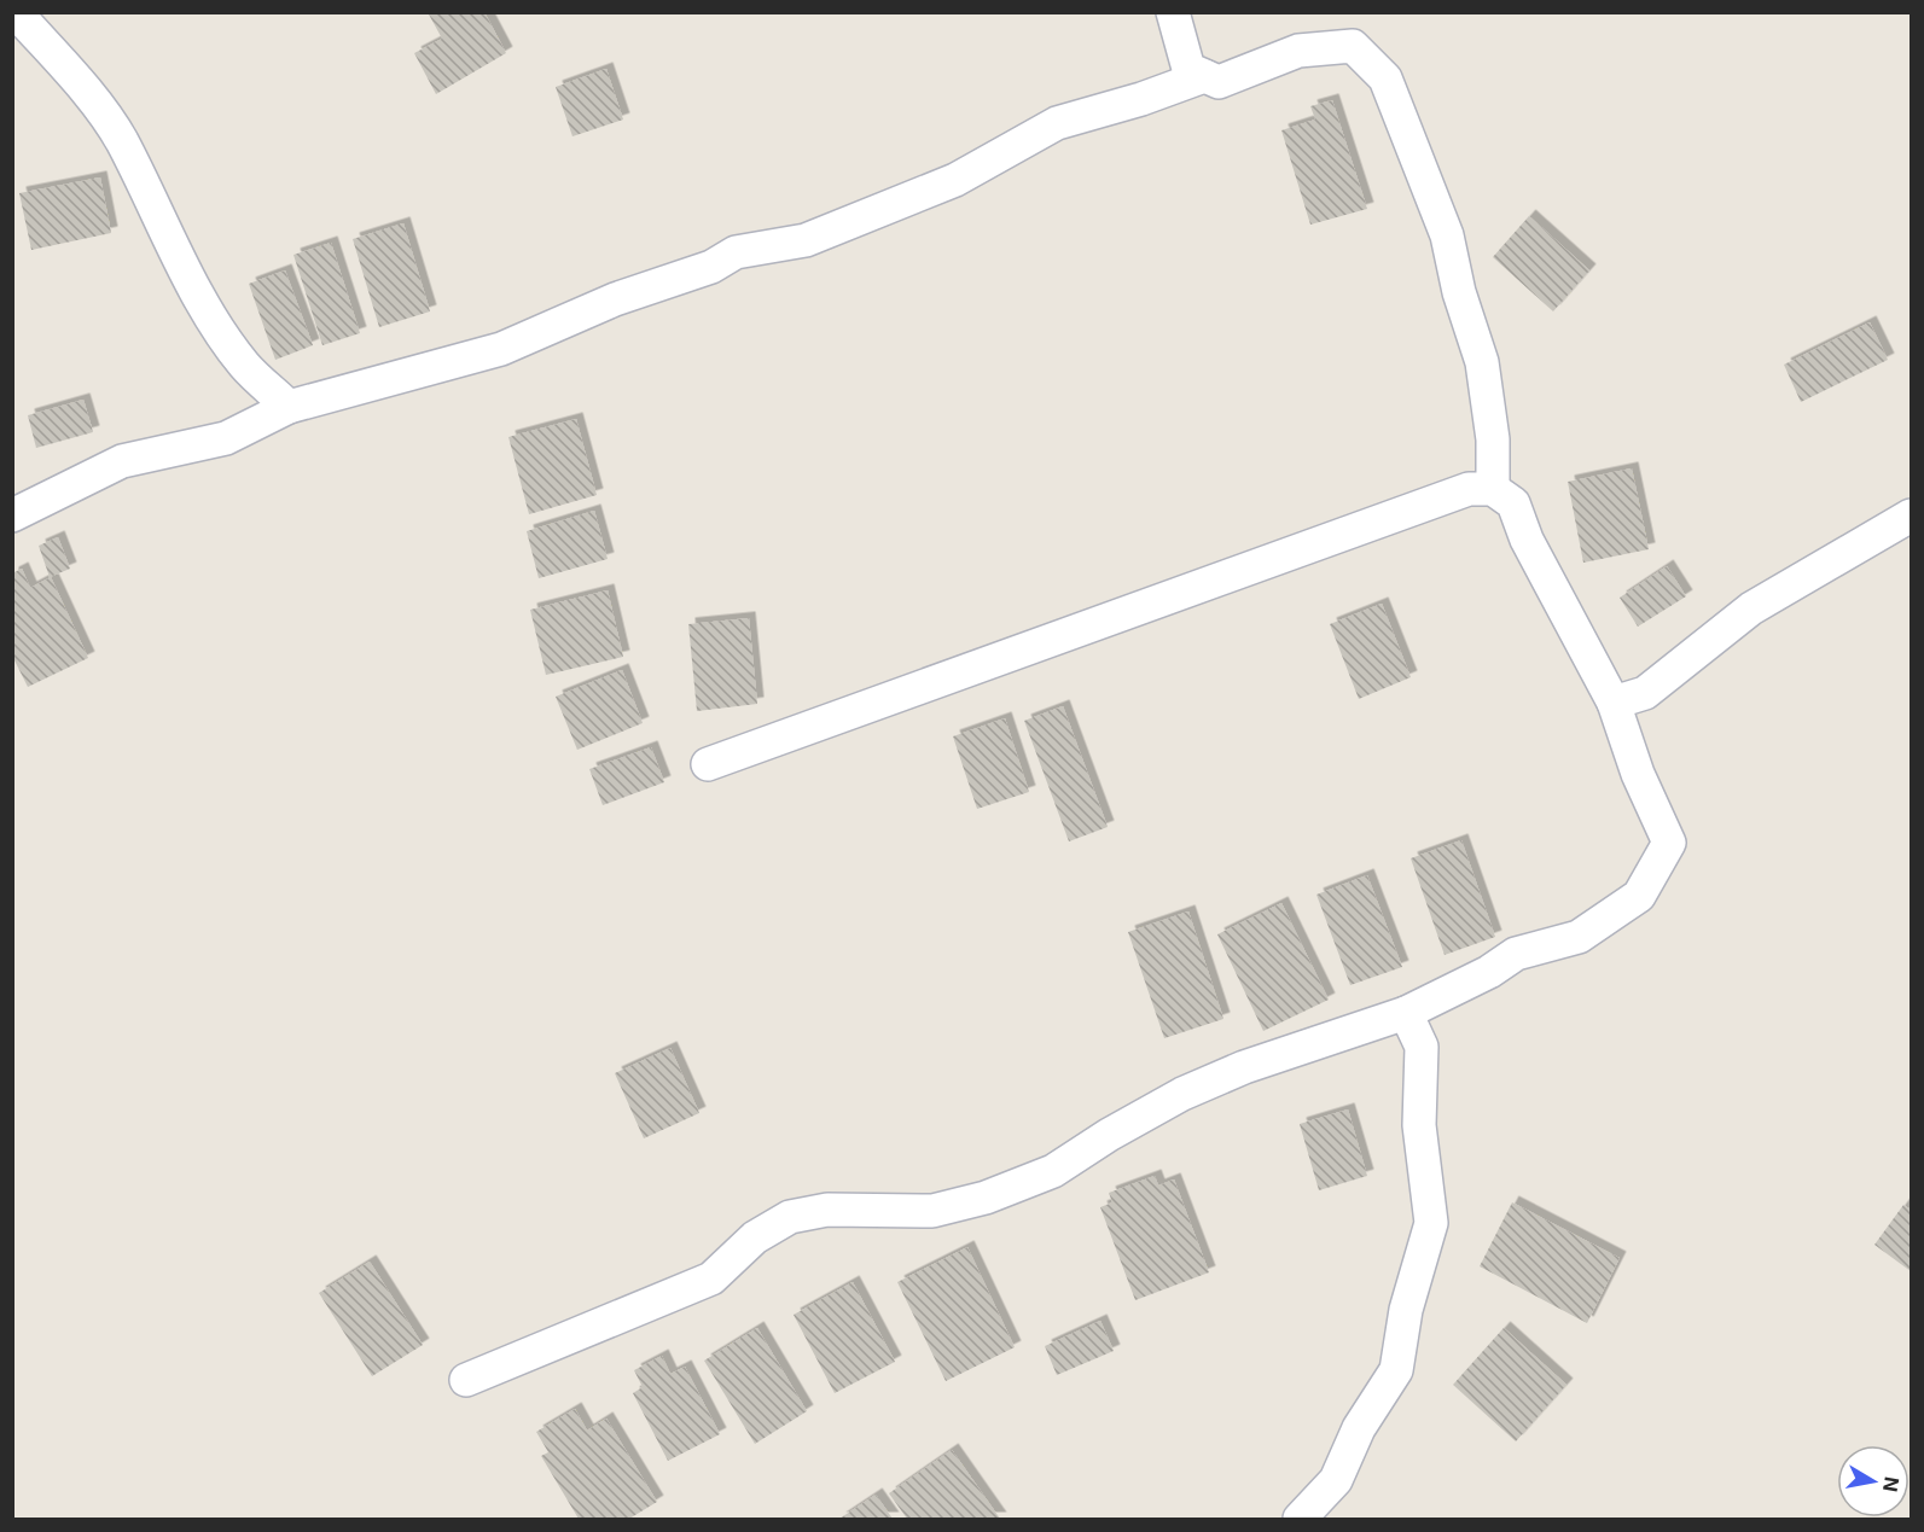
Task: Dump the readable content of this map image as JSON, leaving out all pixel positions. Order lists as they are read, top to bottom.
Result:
{
  "north": "right"
}
